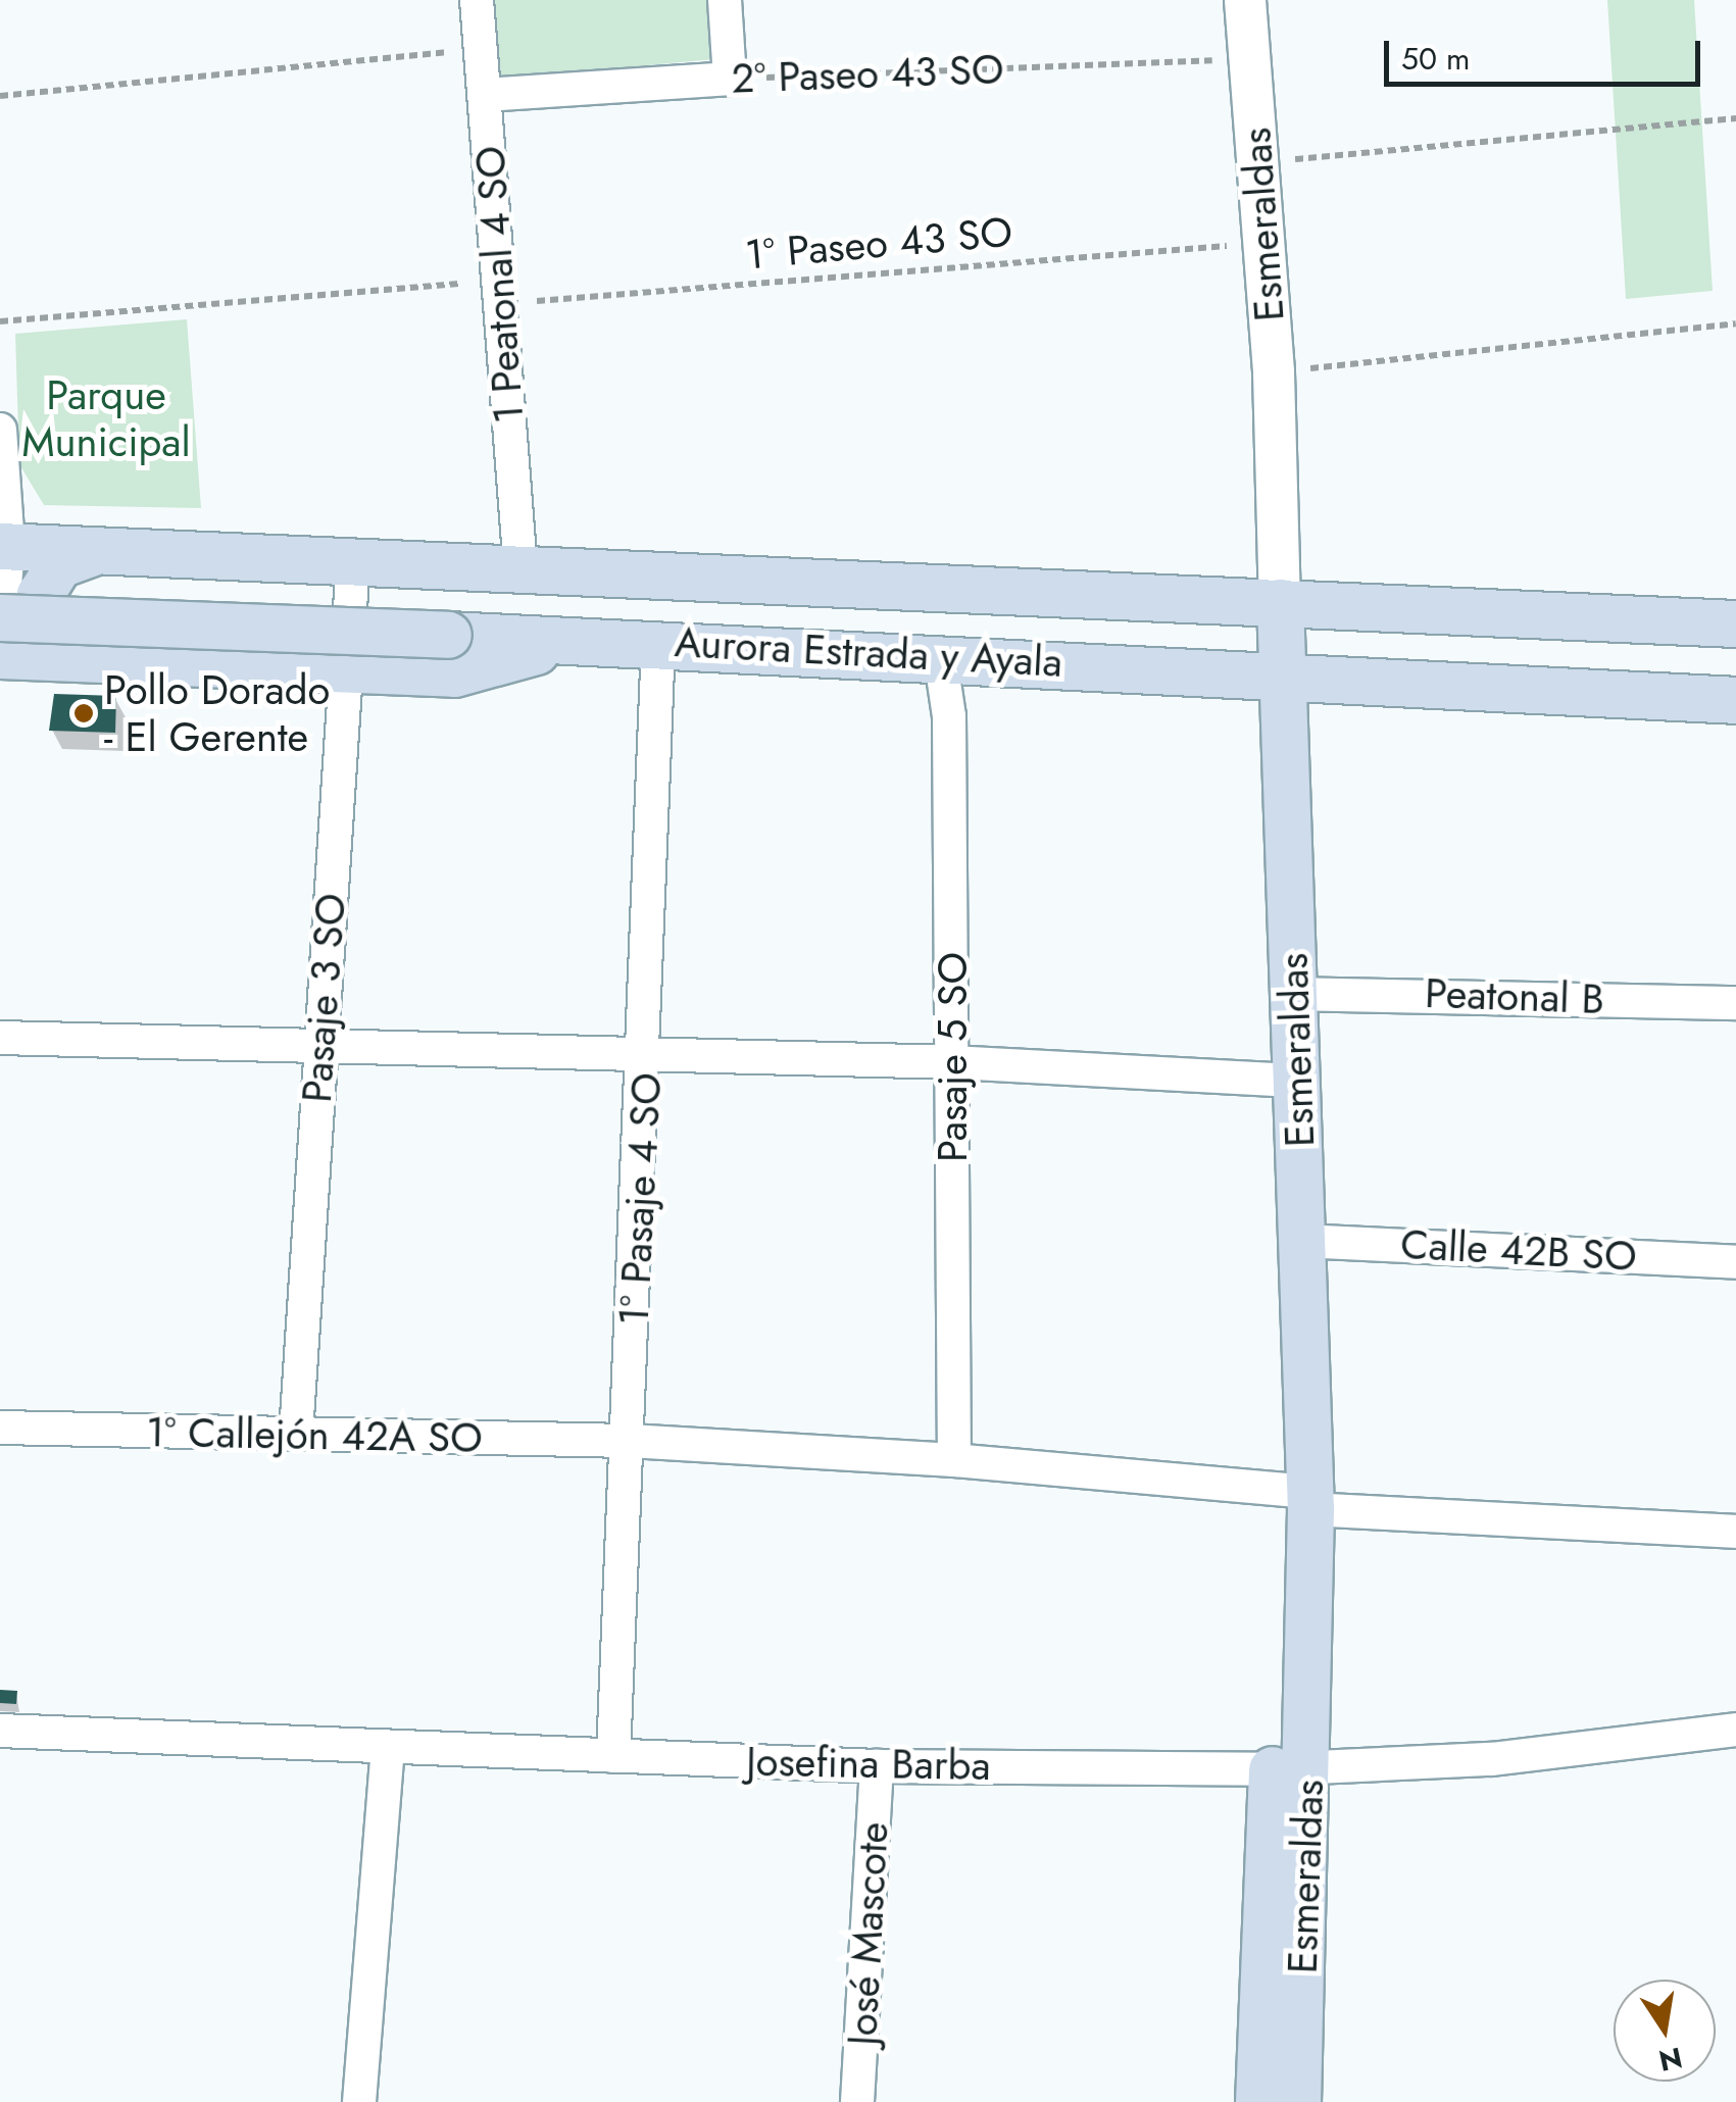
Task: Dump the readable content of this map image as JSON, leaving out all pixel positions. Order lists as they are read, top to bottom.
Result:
{
  "streets": {
    "main road": ["Esmeraldas", "Aurora Estrada y Ayala"],
    "street": [
      "2º Paseo 43 SO",
      "1 Peatonal 4 SO",
      "Peatonal B",
      "Pasaje 3 SO",
      "Pasaje 5 SO",
      "1º Pasaje 4 SO",
      "Calle 42B SO",
      "1° Callejón 42A SO",
      "Josefina Barba",
      "José Mascote"
    ],
    "path": ["1º Paseo 43 SO"]
  },
  "crossings": [
    ["2º Paseo 43 SO", "Esmeraldas"],
    ["2º Paseo 43 SO", "1 Peatonal 4 SO"],
    ["Esmeraldas", "1º Paseo 43 SO"],
    ["Esmeraldas", "Aurora Estrada y Ayala"],
    ["Esmeraldas", "Peatonal B"],
    ["Esmeraldas", "Calle 42B SO"],
    ["Esmeraldas", "1° Callejón 42A SO"],
    ["Esmeraldas", "Josefina Barba"],
    ["1º Paseo 43 SO", "1 Peatonal 4 SO"],
    ["1 Peatonal 4 SO", "Aurora Estrada y Ayala"],
    ["Aurora Estrada y Ayala", "Pasaje 3 SO"],
    ["Aurora Estrada y Ayala", "Pasaje 5 SO"],
    ["Aurora Estrada y Ayala", "1º Pasaje 4 SO"],
    ["Pasaje 3 SO", "1° Callejón 42A SO"],
    ["Pasaje 5 SO", "1° Callejón 42A SO"],
    ["1º Pasaje 4 SO", "1° Callejón 42A SO"],
    ["1º Pasaje 4 SO", "Josefina Barba"],
    ["Josefina Barba", "José Mascote"]
  ],
  "parks": ["Parque Municipal"],
  "places": ["Pollo Dorado - El Gerente"],
  "scale_bar": "50 m",
  "north": "bottom"
}
